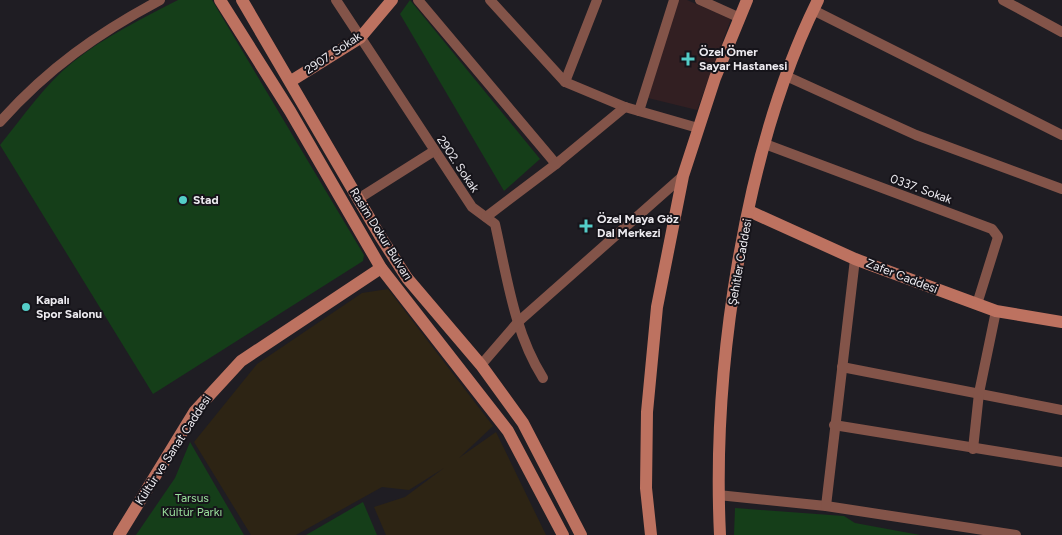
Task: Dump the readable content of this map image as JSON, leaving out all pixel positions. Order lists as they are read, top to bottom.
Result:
{
  "streets": {
    "street": [
      "2907. Sokak",
      "2902. Sokak",
      "0337. Sokak",
      "Rasim Dokur Bulvarı",
      "Şehitler Caddesi",
      "Zafer Caddesi",
      "Kültür ve Sanat Caddesi"
    ]
  },
  "crossings": [
    ["2907. Sokak", "2902. Sokak"],
    ["2907. Sokak", "Rasim Dokur Bulvarı"],
    ["0337. Sokak", "Şehitler Caddesi"],
    ["0337. Sokak", "Zafer Caddesi"],
    ["Şehitler Caddesi", "Zafer Caddesi"]
  ],
  "parks": ["Tarsus Kültür Parkı"],
  "places": {
    "health": ["Özel Ömer Sayar Hastanesi", "Özel Maya Göz Dal Merkezi"],
    "other": ["Stad", "Kapalı Spor Salonu"]
  }
}
